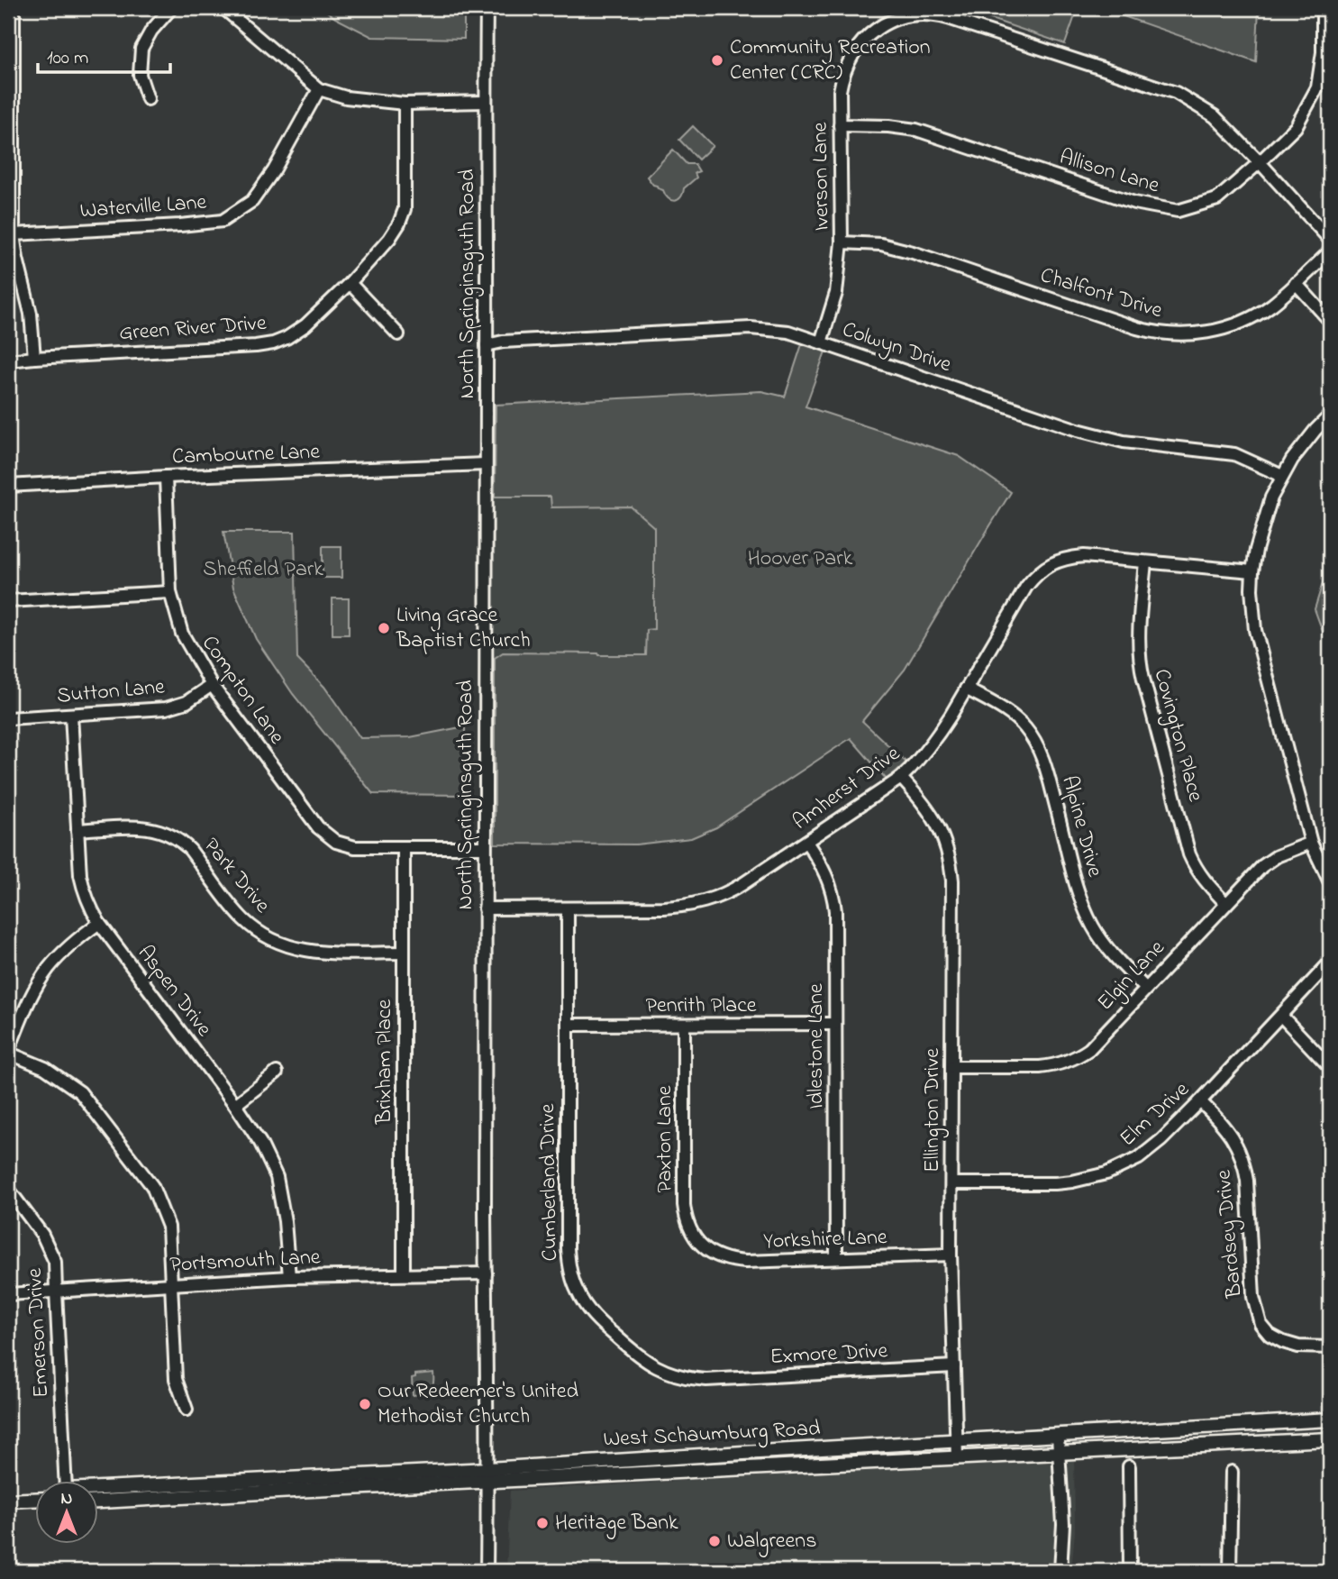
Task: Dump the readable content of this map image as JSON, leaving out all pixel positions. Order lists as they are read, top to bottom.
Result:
{
  "streets": {
    "main road": ["West Schaumburg Road"],
    "street": [
      "Allison Lane",
      "Iverson Lane",
      "Waterville Lane",
      "North Springinsguth Road",
      "Chalfont Drive",
      "Green River Drive",
      "Colwyn Drive",
      "Cambourne Lane",
      "Compton Lane",
      "Sutton Lane",
      "Covington Place",
      "Amherst Drive",
      "Alpine Drive",
      "Park Drive",
      "Elgin Lane",
      "Aspen Drive",
      "Penrith Place",
      "Idlestone Lane",
      "Brixham Place",
      "Ellington Drive",
      "Elm Drive",
      "Paxton Lane",
      "Cumberland Drive",
      "Bardsey Drive",
      "Yorkshire Lane",
      "Portsmouth Lane",
      "Emerson Drive",
      "Exmore Drive"
    ]
  },
  "crossings": [
    ["Allison Lane", "Iverson Lane"],
    ["Iverson Lane", "Chalfont Drive"],
    ["Iverson Lane", "Colwyn Drive"],
    ["North Springinsguth Road", "Colwyn Drive"],
    ["North Springinsguth Road", "Cambourne Lane"],
    ["North Springinsguth Road", "Amherst Drive"],
    ["North Springinsguth Road", "Portsmouth Lane"],
    ["North Springinsguth Road", "West Schaumburg Road"],
    ["Cambourne Lane", "Compton Lane"],
    ["Compton Lane", "Sutton Lane"],
    ["Compton Lane", "Brixham Place"],
    ["Sutton Lane", "Aspen Drive"],
    ["Covington Place", "Amherst Drive"],
    ["Covington Place", "Elgin Lane"],
    ["Amherst Drive", "Alpine Drive"],
    ["Amherst Drive", "Idlestone Lane"],
    ["Amherst Drive", "Ellington Drive"],
    ["Amherst Drive", "Cumberland Drive"],
    ["Alpine Drive", "Elgin Lane"],
    ["Park Drive", "Aspen Drive"],
    ["Park Drive", "Brixham Place"],
    ["Elgin Lane", "Ellington Drive"],
    ["Aspen Drive", "Portsmouth Lane"],
    ["Penrith Place", "Idlestone Lane"],
    ["Penrith Place", "Paxton Lane"],
    ["Penrith Place", "Cumberland Drive"],
    ["Idlestone Lane", "Yorkshire Lane"],
    ["Brixham Place", "Portsmouth Lane"],
    ["Ellington Drive", "Elm Drive"],
    ["Ellington Drive", "Yorkshire Lane"],
    ["Ellington Drive", "Exmore Drive"],
    ["Ellington Drive", "West Schaumburg Road"],
    ["Elm Drive", "Bardsey Drive"],
    ["Paxton Lane", "Yorkshire Lane"],
    ["Cumberland Drive", "Exmore Drive"],
    ["Portsmouth Lane", "Emerson Drive"]
  ],
  "parks": ["Hoover Park", "Sheffield Park"],
  "places": [
    "Community Recreation Center (CRC)",
    "Living Grace Baptist Church",
    "Our Redeemer's United Methodist Church",
    "Heritage Bank",
    "Walgreens"
  ],
  "scale_bar": "100 m",
  "north": "top"
}
